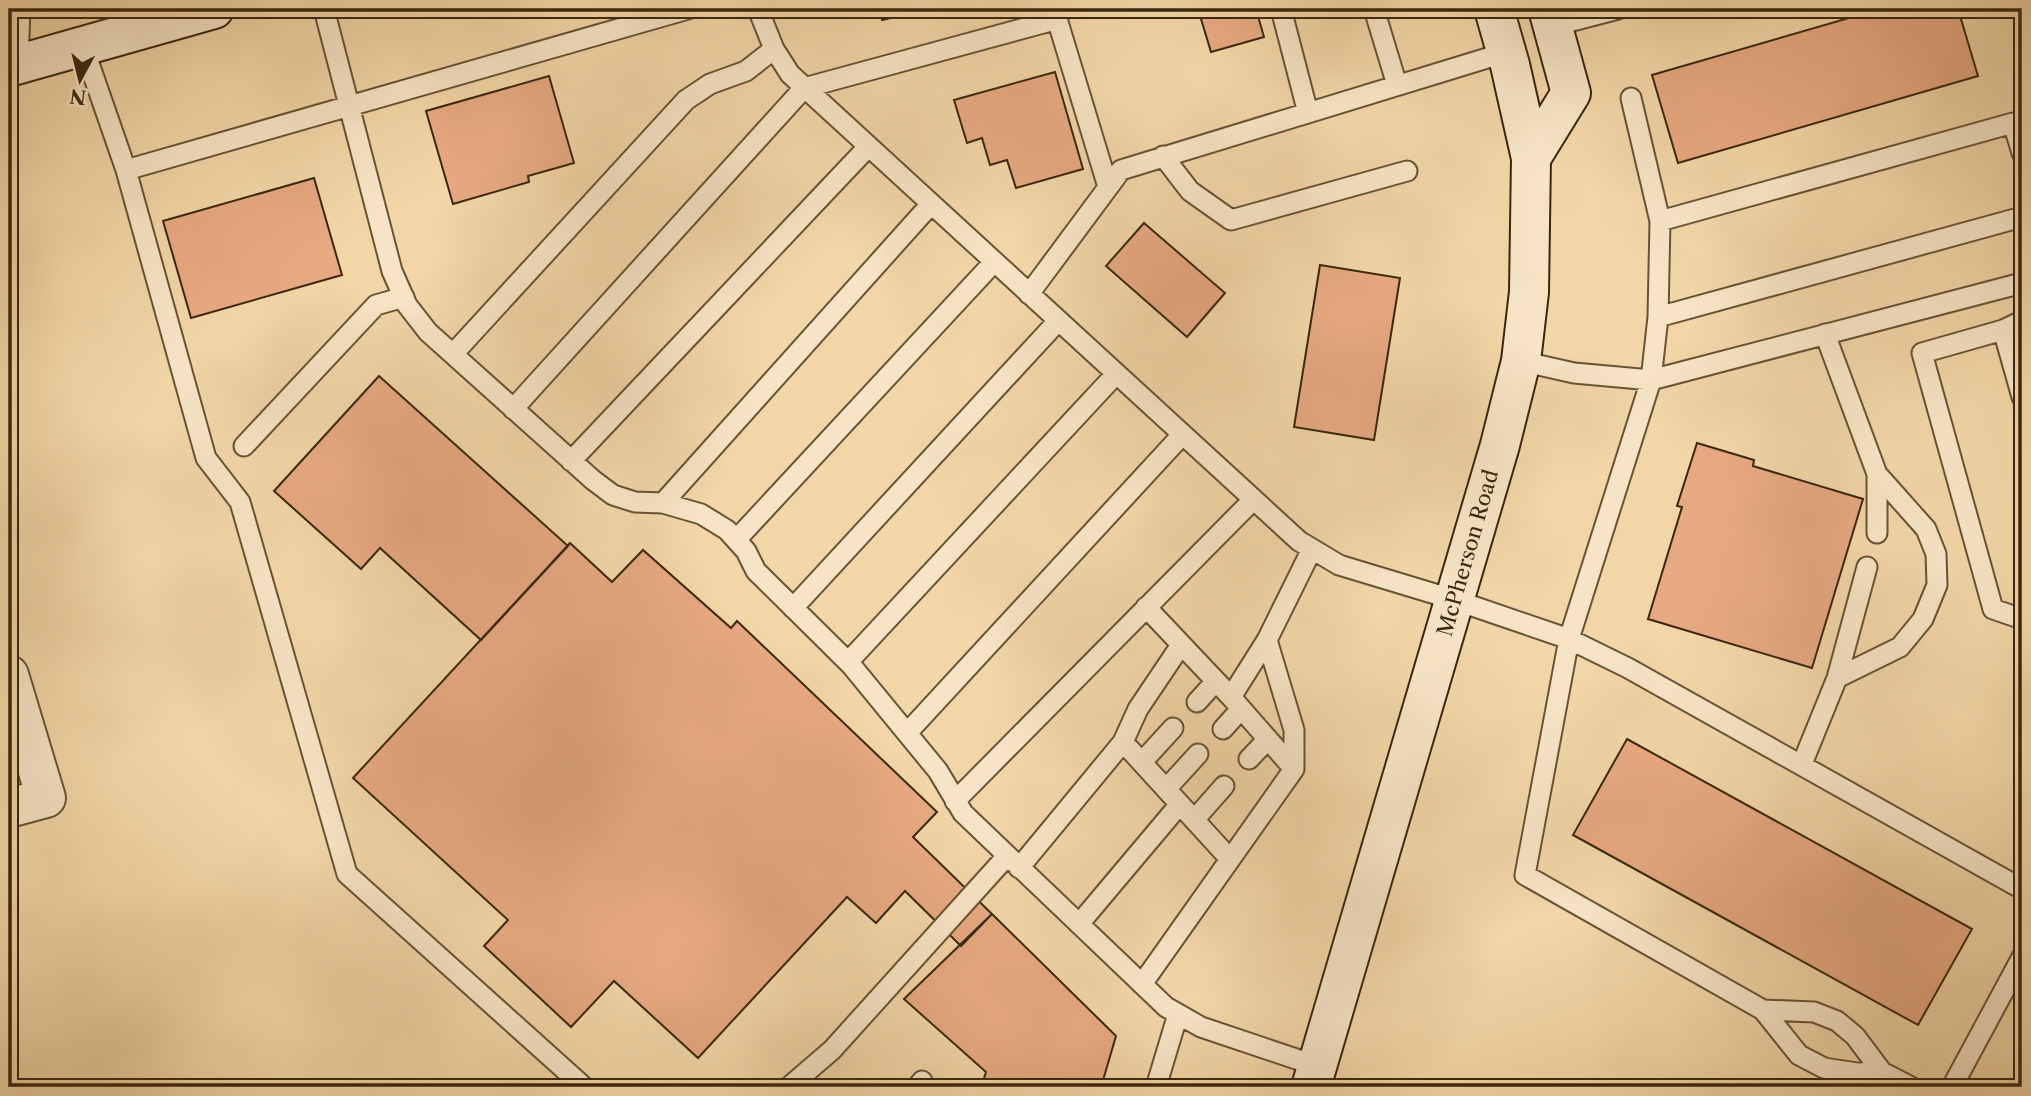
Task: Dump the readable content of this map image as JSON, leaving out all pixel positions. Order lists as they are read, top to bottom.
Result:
{
  "streets": {
    "main road": ["McPherson Road"]
  },
  "north": "bottom"
}
